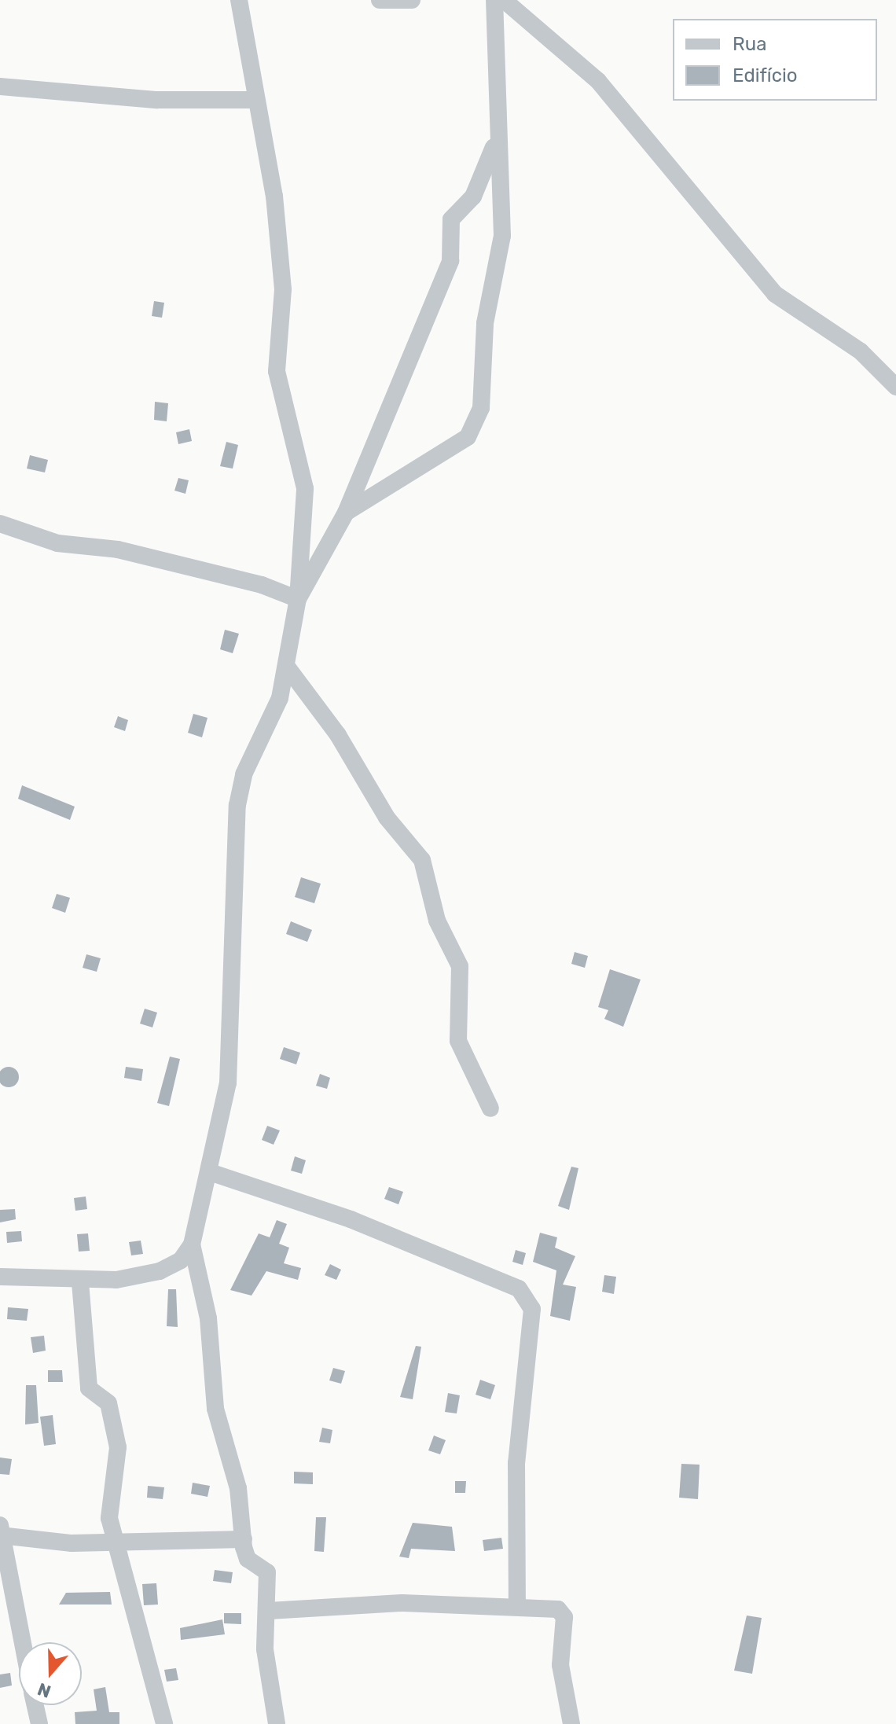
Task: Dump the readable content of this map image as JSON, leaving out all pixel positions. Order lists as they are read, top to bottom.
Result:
{
  "legend": ["Rua", "Edifício"],
  "north": "bottom"
}
